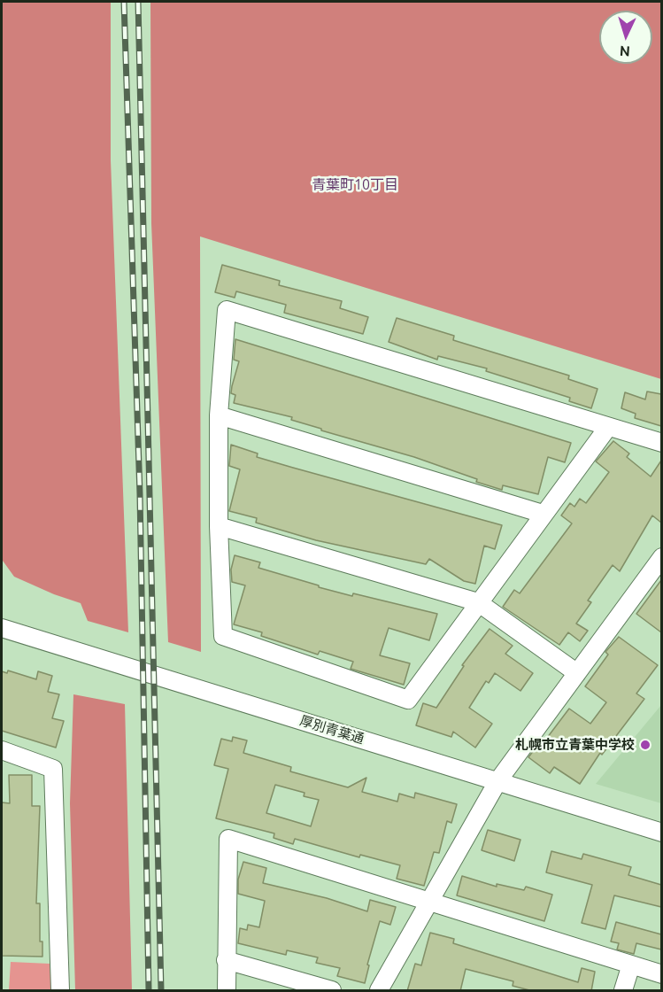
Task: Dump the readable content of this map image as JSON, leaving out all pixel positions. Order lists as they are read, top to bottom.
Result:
{
  "streets": {
    "street": ["厚別青葉通"]
  },
  "districts": ["青葉町10丁目"],
  "places": ["札幌市立青葉中学校"],
  "north": "bottom"
}
